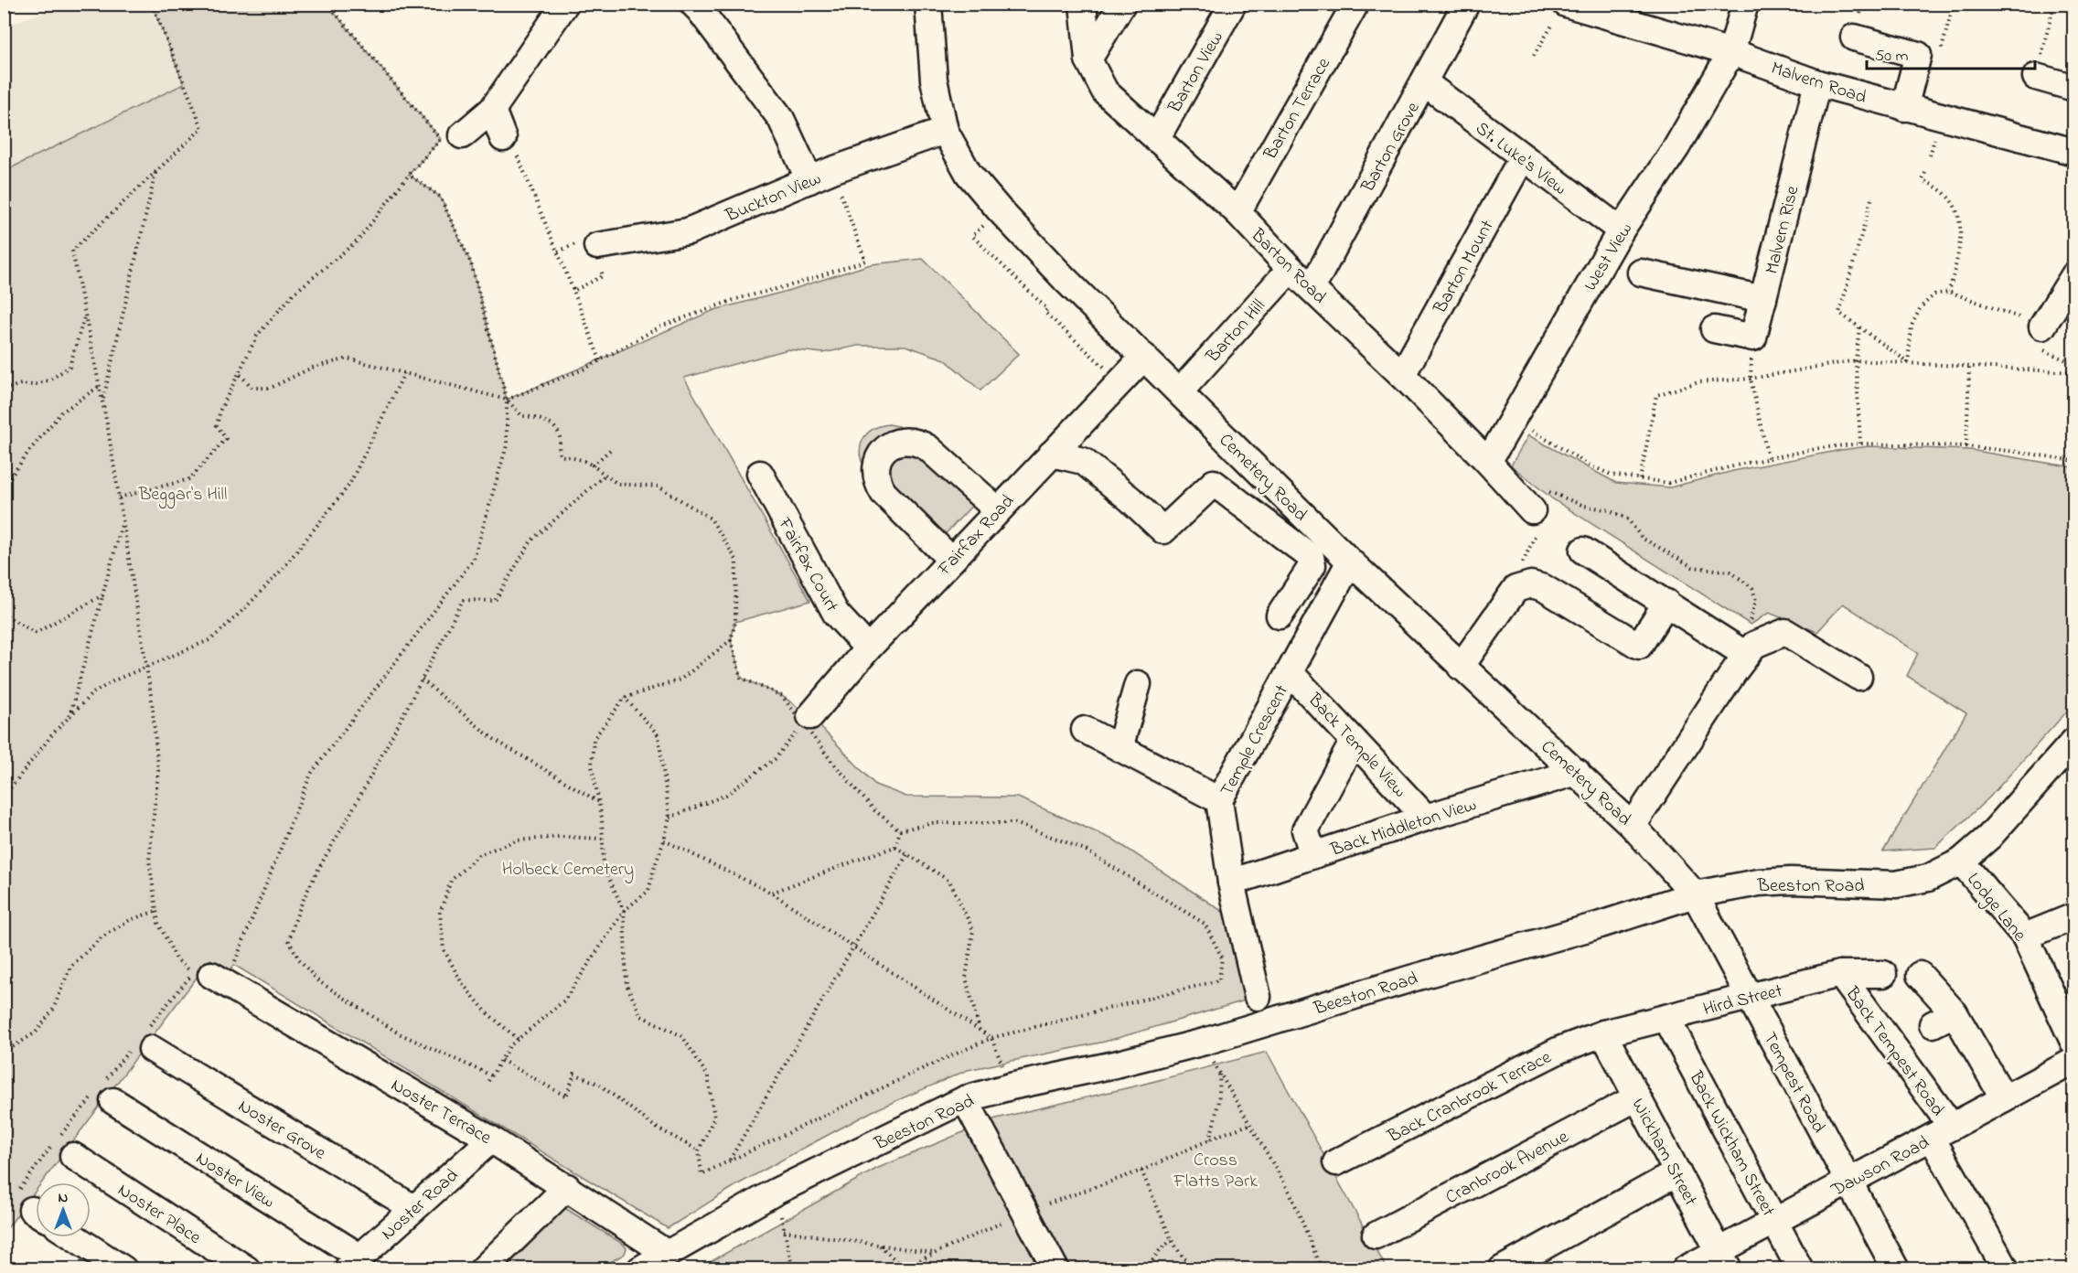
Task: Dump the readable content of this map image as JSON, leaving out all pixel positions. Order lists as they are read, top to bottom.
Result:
{
  "streets": {
    "street": [
      "Barton View",
      "Malvern Road",
      "Barton Terrace",
      "Barton Grove",
      "St. Luke's View",
      "Buckton View",
      "Malvern Rise",
      "West View",
      "Barton Road",
      "Barton Mount",
      "Barton Hill",
      "Cemetery Road",
      "Fairfax Road",
      "Fairfax Court",
      "Temple Crescent",
      "Back Temple View",
      "Back Middleton View",
      "Beeston Road",
      "Lodge Lane",
      "Hird Street",
      "Back Tempest Road",
      "Tempest Road",
      "Back Cranbrook Terrace",
      "Noster Terrace",
      "Noster Grove",
      "Back Wickham Street",
      "Wickham Street",
      "Dawson Road",
      "Cranbrook Avenue",
      "Noster View",
      "Noster Road",
      "Noster Place"
    ]
  },
  "crossings": [
    ["Barton View", "Barton Road"],
    ["Malvern Road", "Malvern Rise"],
    ["Malvern Road", "West View"],
    ["Barton Terrace", "Barton Road"],
    ["Barton Grove", "St. Luke's View"],
    ["Barton Grove", "Barton Road"],
    ["St. Luke's View", "West View"],
    ["St. Luke's View", "Barton Mount"],
    ["Buckton View", "Cemetery Road"],
    ["West View", "Barton Road"],
    ["Barton Road", "Barton Mount"],
    ["Barton Road", "Barton Hill"],
    ["Barton Hill", "Cemetery Road"],
    ["Cemetery Road", "Fairfax Road"],
    ["Cemetery Road", "Temple Crescent"],
    ["Cemetery Road", "Back Middleton View"],
    ["Cemetery Road", "Beeston Road"],
    ["Cemetery Road", "Tempest Road"],
    ["Fairfax Road", "Fairfax Court"],
    ["Temple Crescent", "Back Temple View"],
    ["Temple Crescent", "Back Middleton View"],
    ["Back Temple View", "Back Middleton View"],
    ["Beeston Road", "Lodge Lane"],
    ["Beeston Road", "Tempest Road"],
    ["Beeston Road", "Noster Terrace"],
    ["Hird Street", "Back Tempest Road"],
    ["Hird Street", "Tempest Road"],
    ["Hird Street", "Back Cranbrook Terrace"],
    ["Hird Street", "Back Wickham Street"],
    ["Hird Street", "Wickham Street"],
    ["Back Tempest Road", "Dawson Road"],
    ["Tempest Road", "Dawson Road"],
    ["Back Cranbrook Terrace", "Wickham Street"],
    ["Noster Terrace", "Noster Road"],
    ["Noster Grove", "Noster Road"],
    ["Back Wickham Street", "Dawson Road"],
    ["Wickham Street", "Dawson Road"],
    ["Wickham Street", "Cranbrook Avenue"],
    ["Noster View", "Noster Road"]
  ],
  "parks": ["Beggar's Hill", "Holbeck Cemetery", "Cross Flatts Park"],
  "scale_bar": "50 m",
  "north": "top"
}
